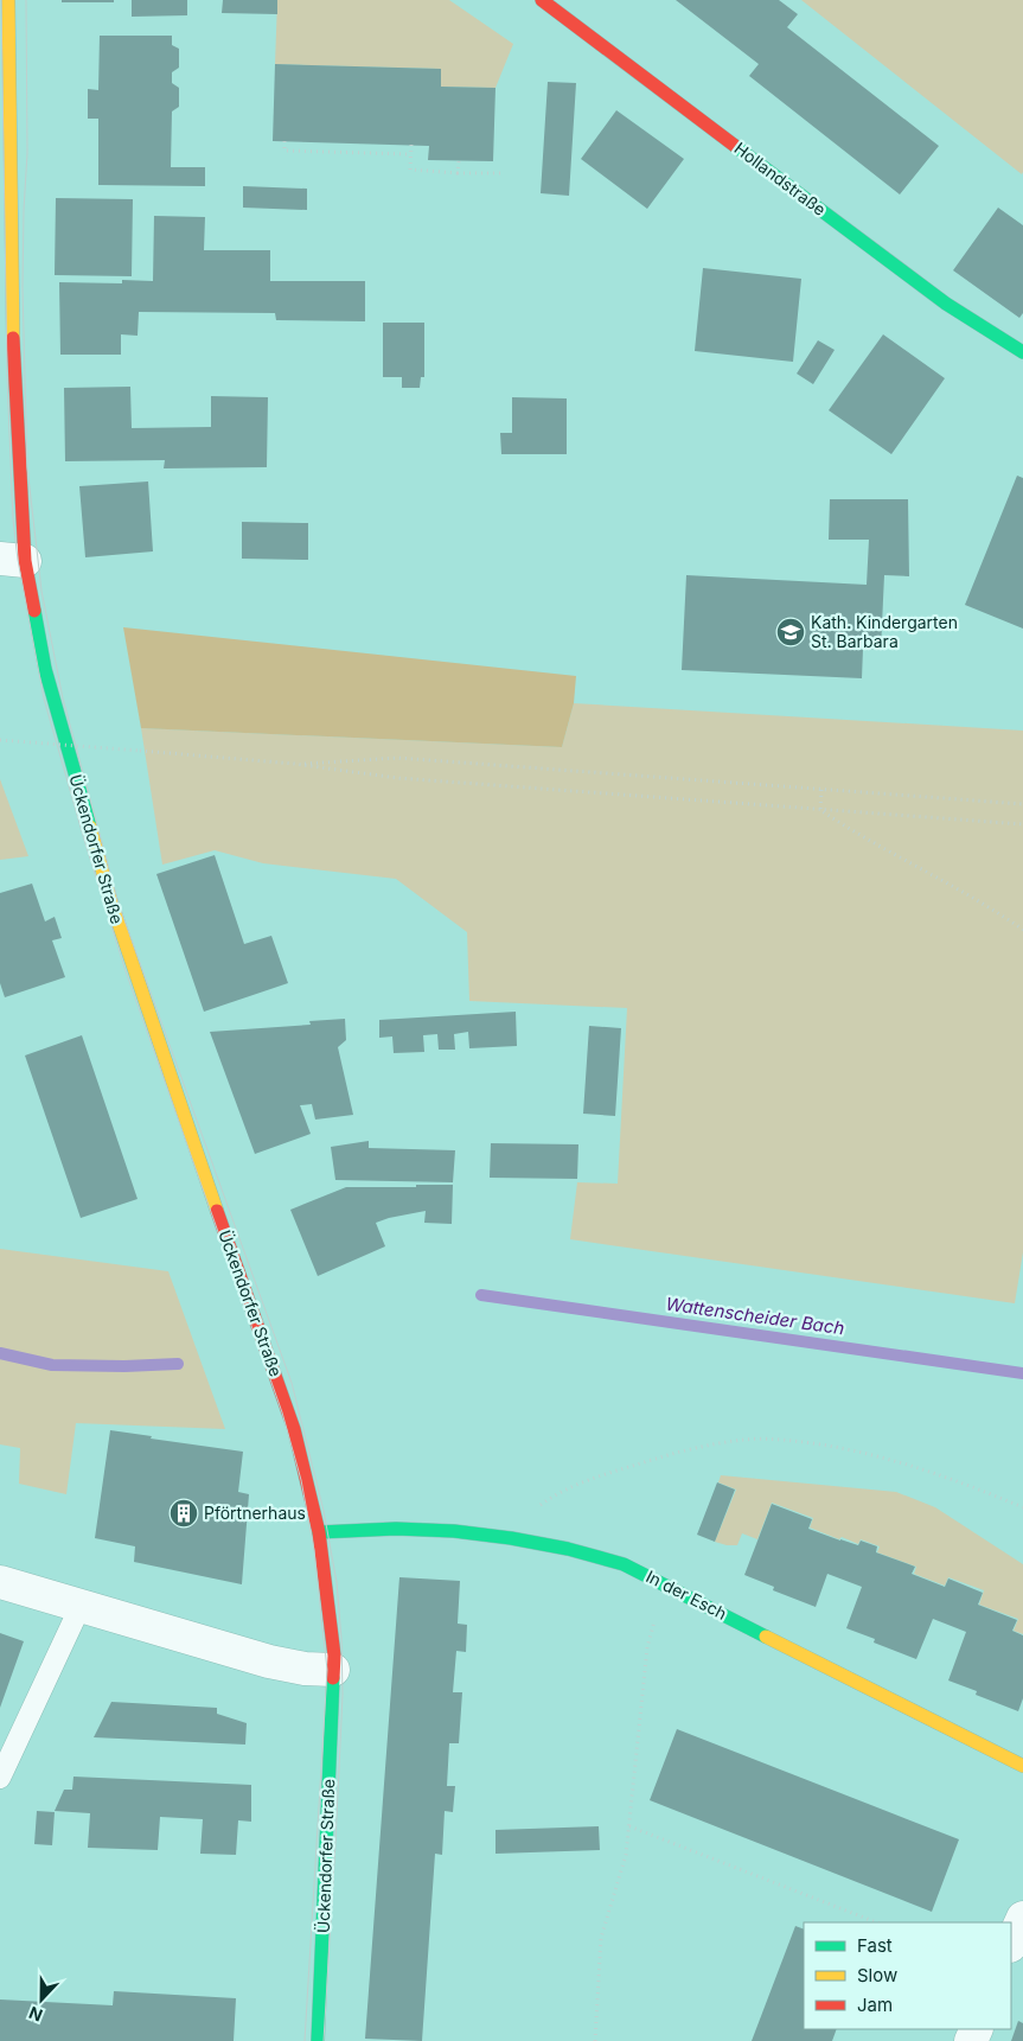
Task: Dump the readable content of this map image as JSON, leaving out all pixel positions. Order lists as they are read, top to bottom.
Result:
{
  "streets": {
    "main road": ["Hollandstraße", "Ückendorfer Straße", "In der Esch"]
  },
  "crossings": [
    ["Ückendorfer Straße", "In der Esch"]
  ],
  "water": ["Wattenscheider Bach"],
  "places": {
    "school or university": ["Kath. Kindergarten St. Barbara"],
    "building": ["Pförtnerhaus"]
  },
  "legend": ["Fast", "Slow", "Jam"],
  "north": "bottom"
}
